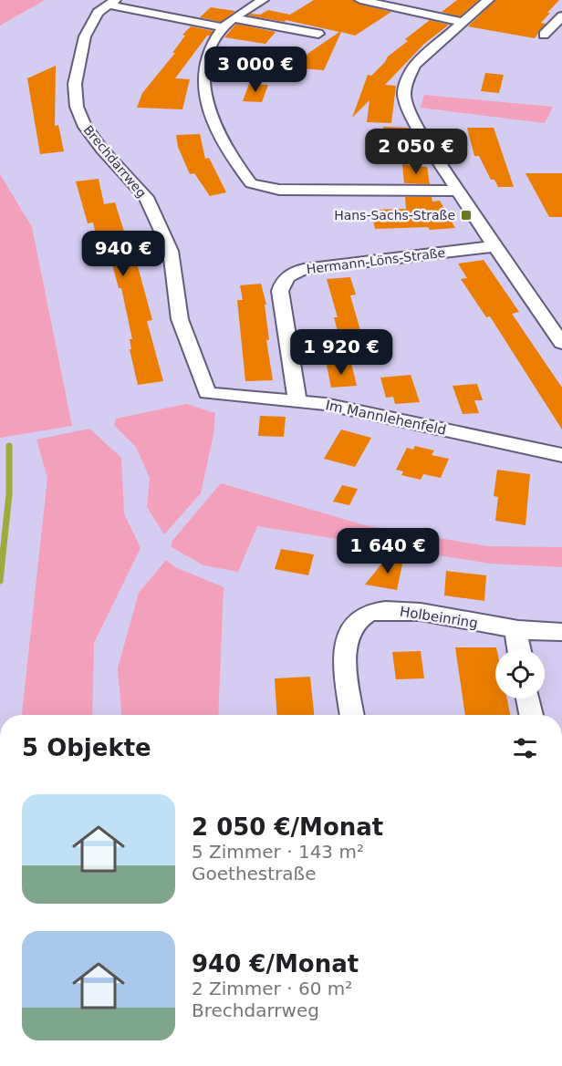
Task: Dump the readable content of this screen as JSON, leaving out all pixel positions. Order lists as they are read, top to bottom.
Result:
{
  "streets": {
    "street": [
      "Brechdarrweg",
      "Hermann-Löns-Straße",
      "Im Mannlehenfeld",
      "Holbeinring"
    ]
  },
  "crossings": [
    ["Brechdarrweg", "Im Mannlehenfeld"],
    ["Hermann-Löns-Straße", "Im Mannlehenfeld"]
  ],
  "places": {
    "transit": ["Hans-Sachs-Straße"]
  },
  "page": {
    "price": [
      "3 000 €",
      "2 050 €",
      "940 €",
      "1 920 €",
      "1 640 €"
    ],
    "heading": "5 Objekte",
    "list": [
      {
        "name": "2 050 €/Monat",
        "note": "5 Zimmer · 143 m² · Goethestraße"
      },
      {
        "name": "940 €/Monat",
        "note": "2 Zimmer · 60 m² · Brechdarrweg"
      }
    ]
  }
}
